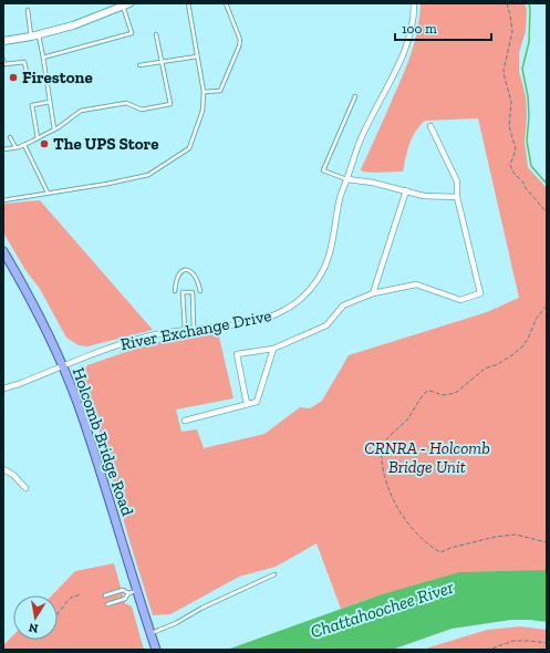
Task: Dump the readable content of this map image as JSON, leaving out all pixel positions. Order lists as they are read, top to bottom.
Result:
{
  "streets": {
    "main road": ["Holcomb Bridge Road"],
    "street": ["River Exchange Drive"]
  },
  "crossings": [
    ["River Exchange Drive", "Holcomb Bridge Road"]
  ],
  "water": ["Chattahoochee River"],
  "parks": ["CRNRA - Holcomb Bridge Unit"],
  "places": ["Firestone", "The UPS Store"],
  "scale_bar": "100 m",
  "north": "bottom"
}
